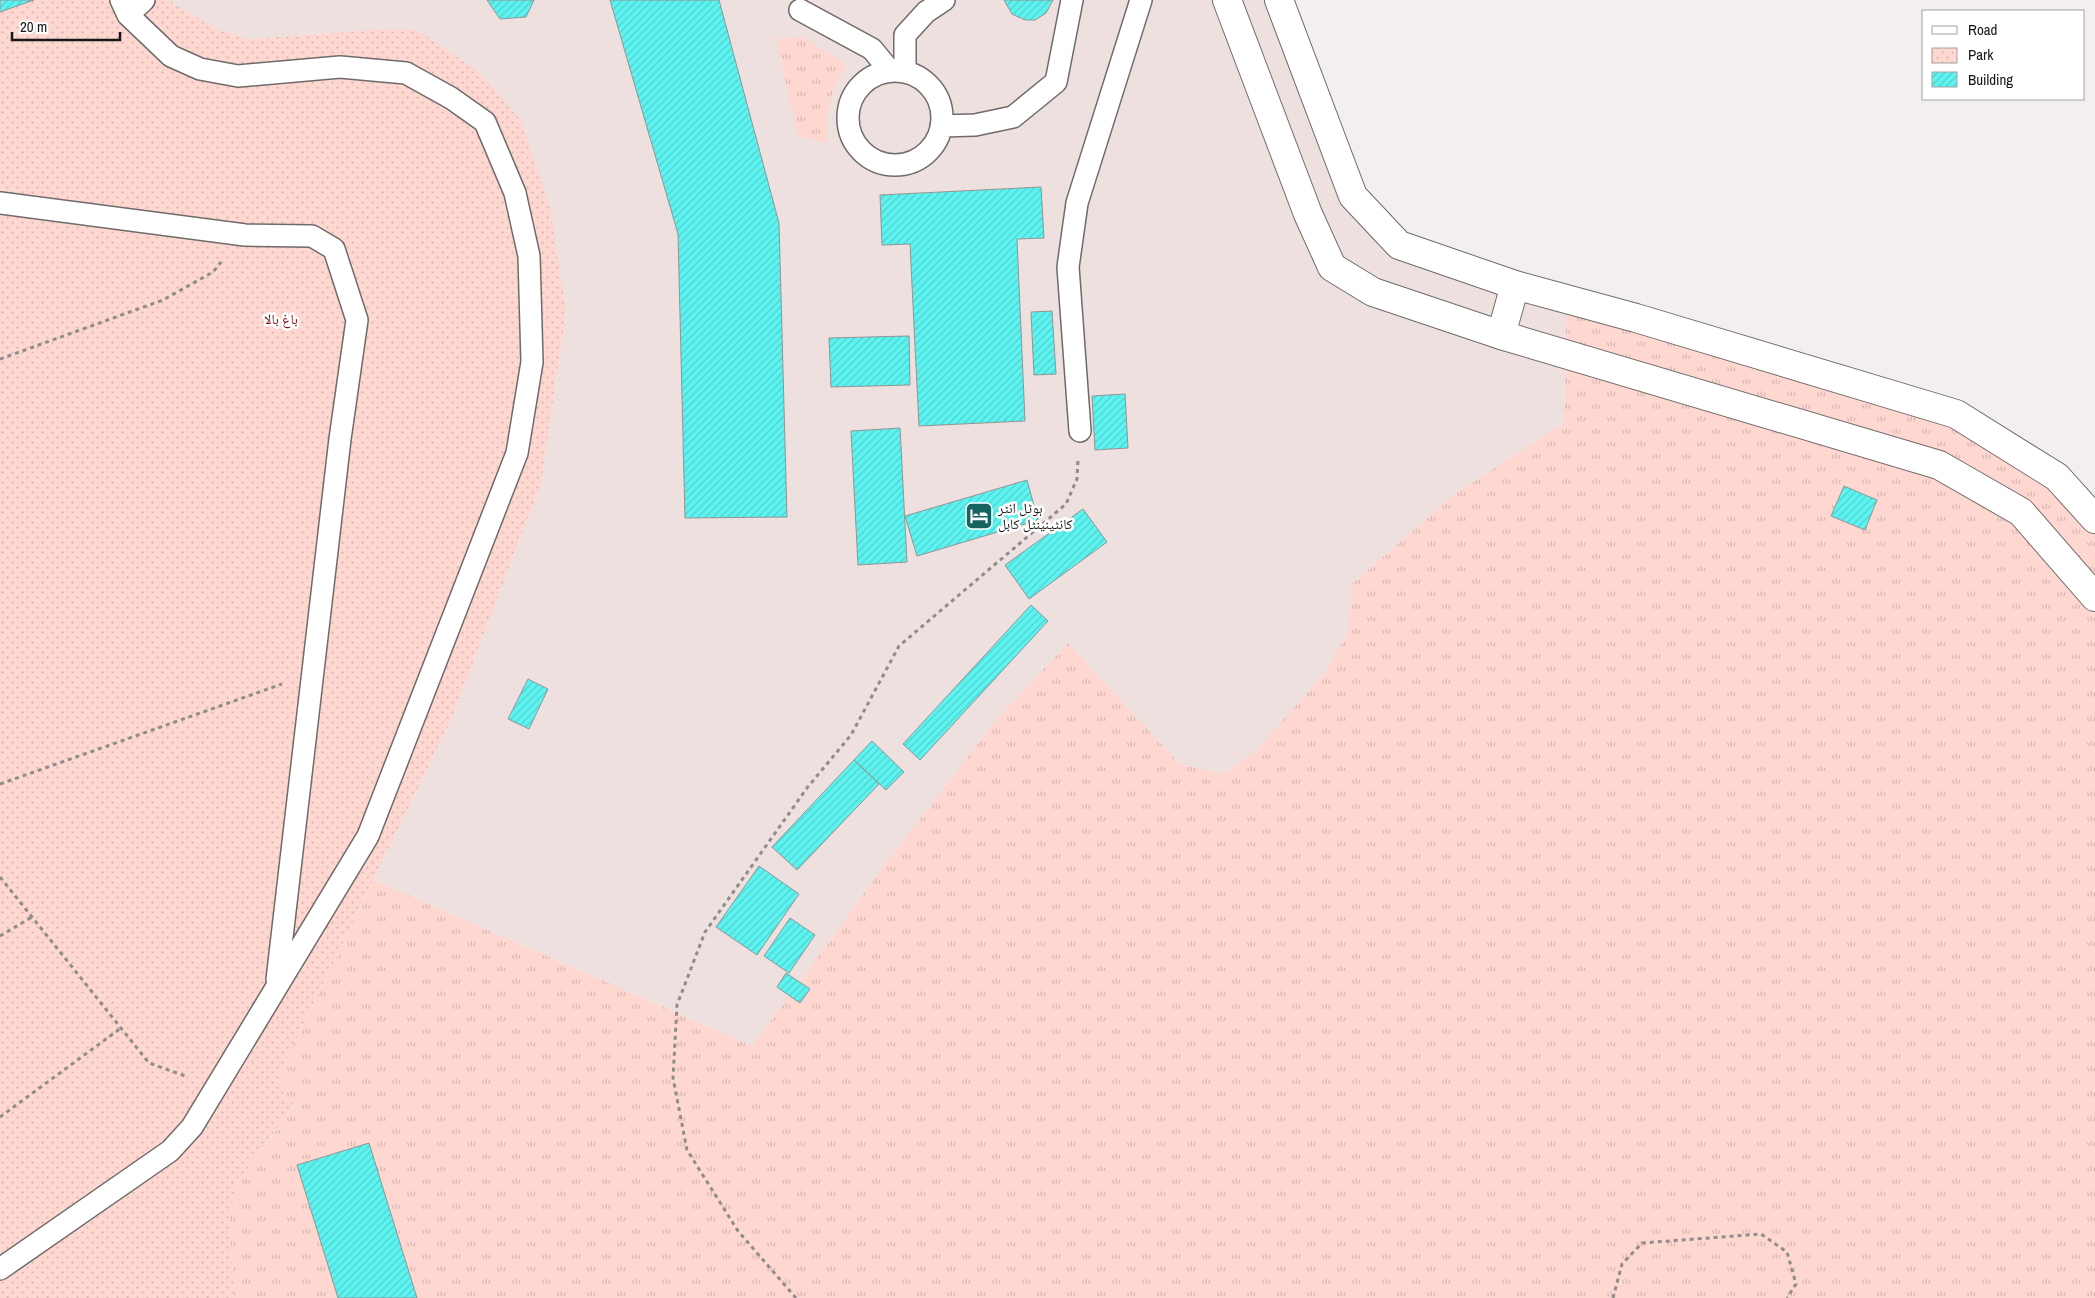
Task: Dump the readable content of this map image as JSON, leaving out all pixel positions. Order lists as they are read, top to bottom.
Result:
{
  "parks": ["باغ بالا"],
  "places": {
    "hotel": ["ہوٹل انٹر کانٹینینٹل کابل"]
  },
  "legend": ["Road", "Park", "Building"],
  "scale_bar": "20 m"
}
